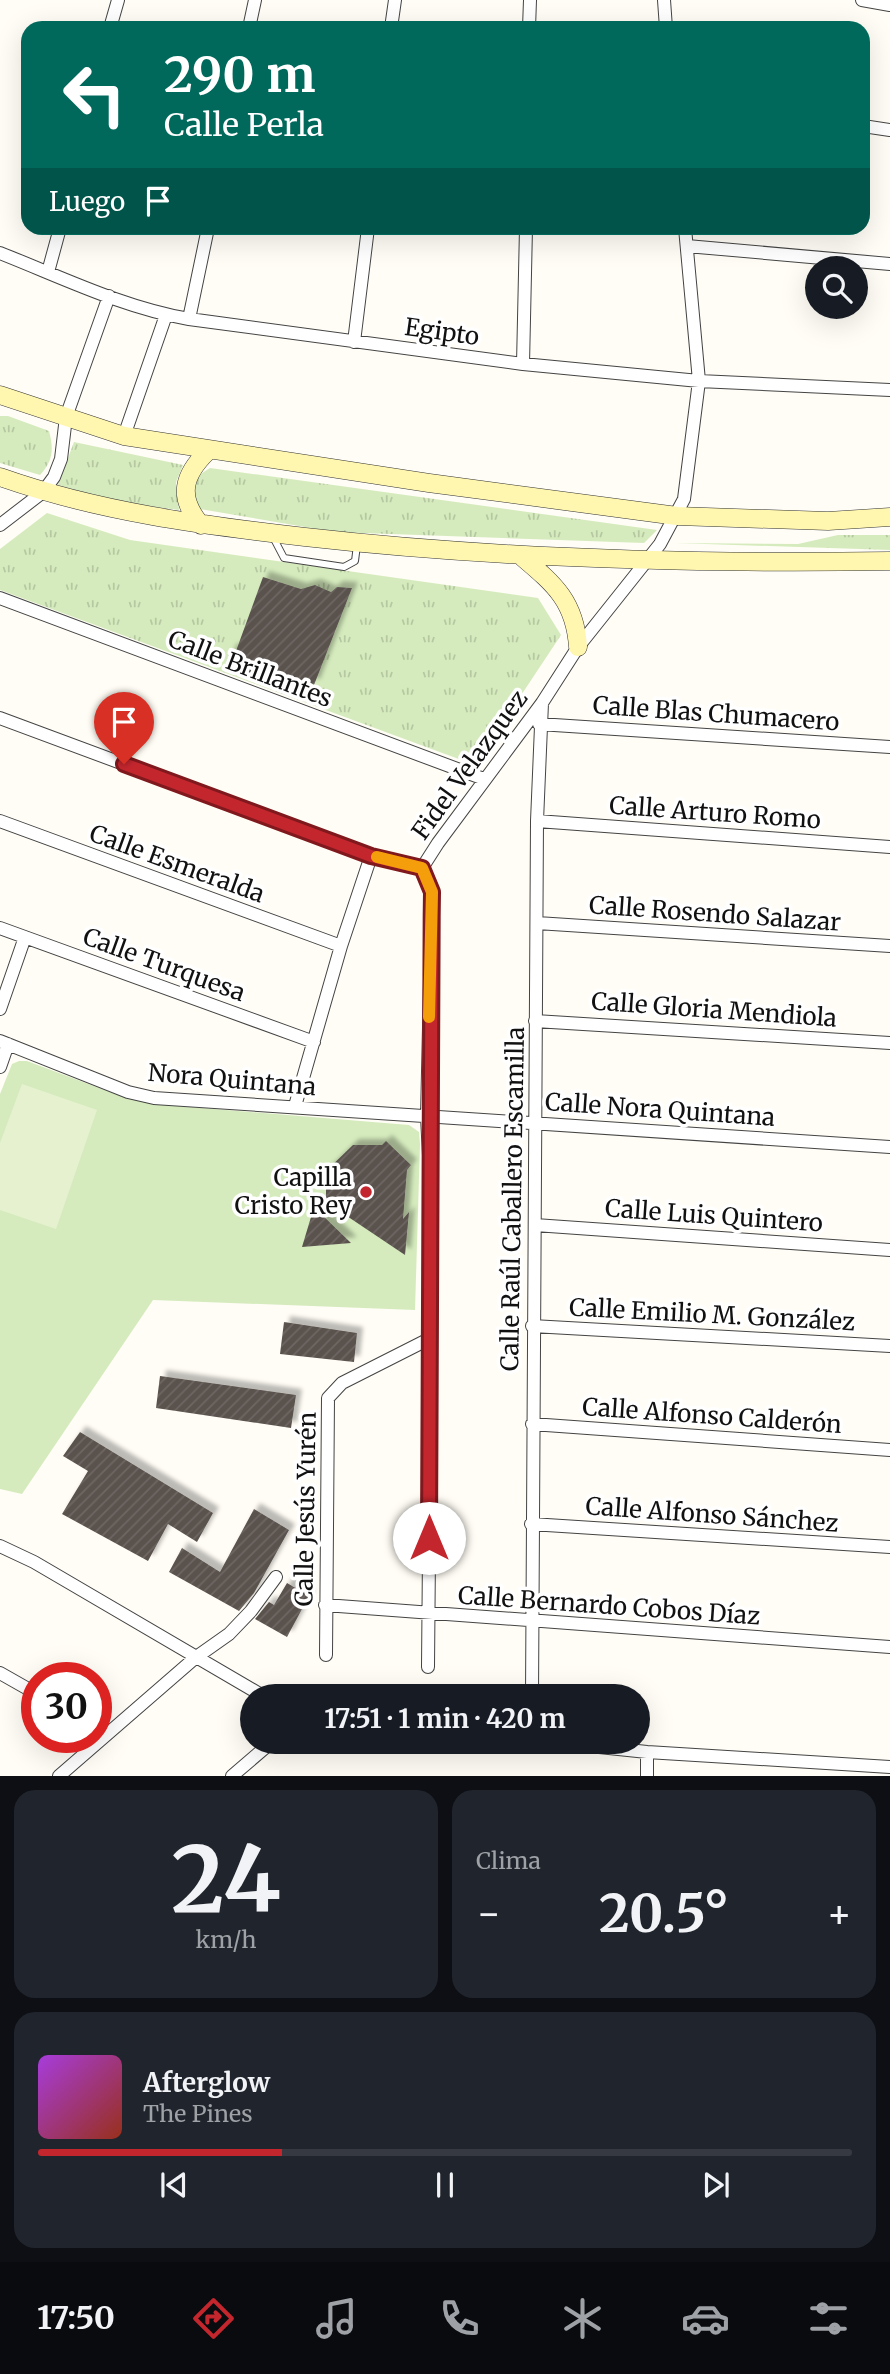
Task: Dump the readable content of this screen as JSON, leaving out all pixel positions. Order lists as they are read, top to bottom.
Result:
{
  "streets": {
    "street": [
      "Egipto",
      "Calle Brillantes",
      "Calle Blas Chumacero",
      "Fidel Velazquez",
      "Calle Arturo Romo",
      "Calle Esmeralda",
      "Calle Rosendo Salazar",
      "Calle Turquesa",
      "Calle Gloria Mendiola",
      "Nora Quintana",
      "Calle Nora Quintana",
      "Calle Raúl Caballero Escamilla",
      "Calle Luis Quintero",
      "Calle Emilio M. González",
      "Calle Alfonso Calderón",
      "Calle Jesús Yurén",
      "Calle Alfonso Sánchez",
      "Calle Bernardo Cobos Díaz"
    ]
  },
  "crossings": [
    ["Egipto", "Fidel Velazquez"],
    ["Calle Brillantes", "Fidel Velazquez"],
    ["Calle Blas Chumacero", "Calle Raúl Caballero Escamilla"],
    ["Fidel Velazquez", "Nora Quintana"],
    ["Fidel Velazquez", "Calle Nora Quintana"],
    ["Fidel Velazquez", "Calle Raúl Caballero Escamilla"],
    ["Fidel Velazquez", "Calle Jesús Yurén"],
    ["Fidel Velazquez", "Calle Bernardo Cobos Díaz"],
    ["Calle Arturo Romo", "Calle Raúl Caballero Escamilla"],
    ["Calle Rosendo Salazar", "Calle Raúl Caballero Escamilla"],
    ["Calle Gloria Mendiola", "Calle Raúl Caballero Escamilla"],
    ["Nora Quintana", "Calle Nora Quintana"],
    ["Calle Nora Quintana", "Calle Raúl Caballero Escamilla"],
    ["Calle Raúl Caballero Escamilla", "Calle Luis Quintero"],
    ["Calle Raúl Caballero Escamilla", "Calle Emilio M. González"],
    ["Calle Raúl Caballero Escamilla", "Calle Alfonso Calderón"],
    ["Calle Raúl Caballero Escamilla", "Calle Alfonso Sánchez"],
    ["Calle Raúl Caballero Escamilla", "Calle Bernardo Cobos Díaz"],
    ["Calle Jesús Yurén", "Calle Bernardo Cobos Díaz"]
  ],
  "places": ["Capilla Cristo Rey"],
  "page": {
    "turn": ["290 m", "Calle Perla"],
    "then": "Luego",
    "limit": "30",
    "trip": "17:51 · 1 min · 420 m",
    "tile": [
      ["24", "km/h"],
      "Clima"
    ],
    "heat": ["−", "20.5°", "+"],
    "song": ["Afterglow", "The Pines"],
    "tabs": "17:50"
  }
}
